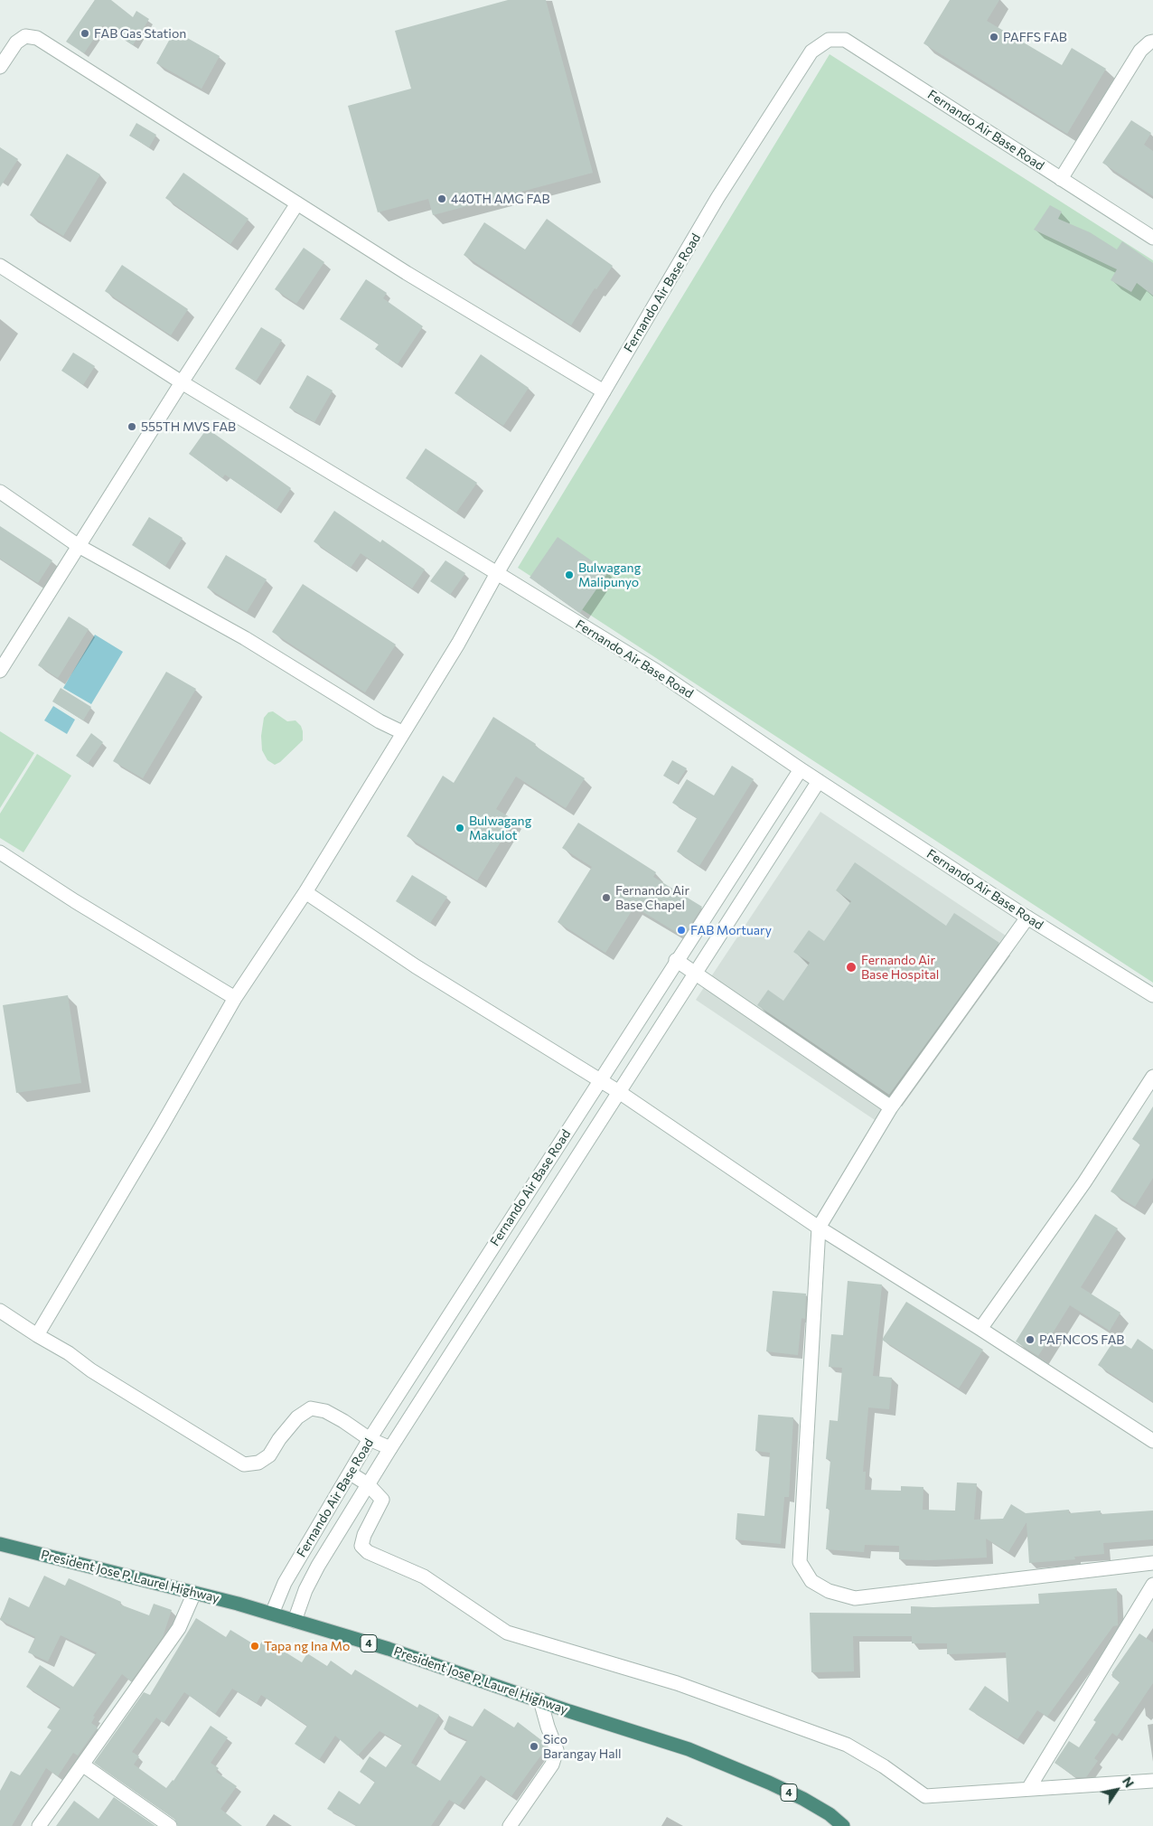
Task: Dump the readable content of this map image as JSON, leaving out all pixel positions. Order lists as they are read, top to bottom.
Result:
{
  "streets": {
    "highway": ["President Jose P. Laurel Highway", "4"],
    "street": ["Fernando Air Base Road"]
  },
  "crossings": [
    ["Fernando Air Base Road", "President Jose P. Laurel Highway"]
  ],
  "places": [
    "FAB Gas Station",
    "PAFFS FAB",
    "440TH AMG FAB",
    "555TH MVS FAB",
    "Bulwagang Malipunyo",
    "Bulwagang Makulot",
    "Fernando Air Base Chapel",
    "FAB Mortuary",
    "Fernando Air Base Hospital",
    "PAFNCOS FAB",
    "Tapa ng Ina Mo",
    "Sico Barangay Hall"
  ],
  "north": "top right"
}
